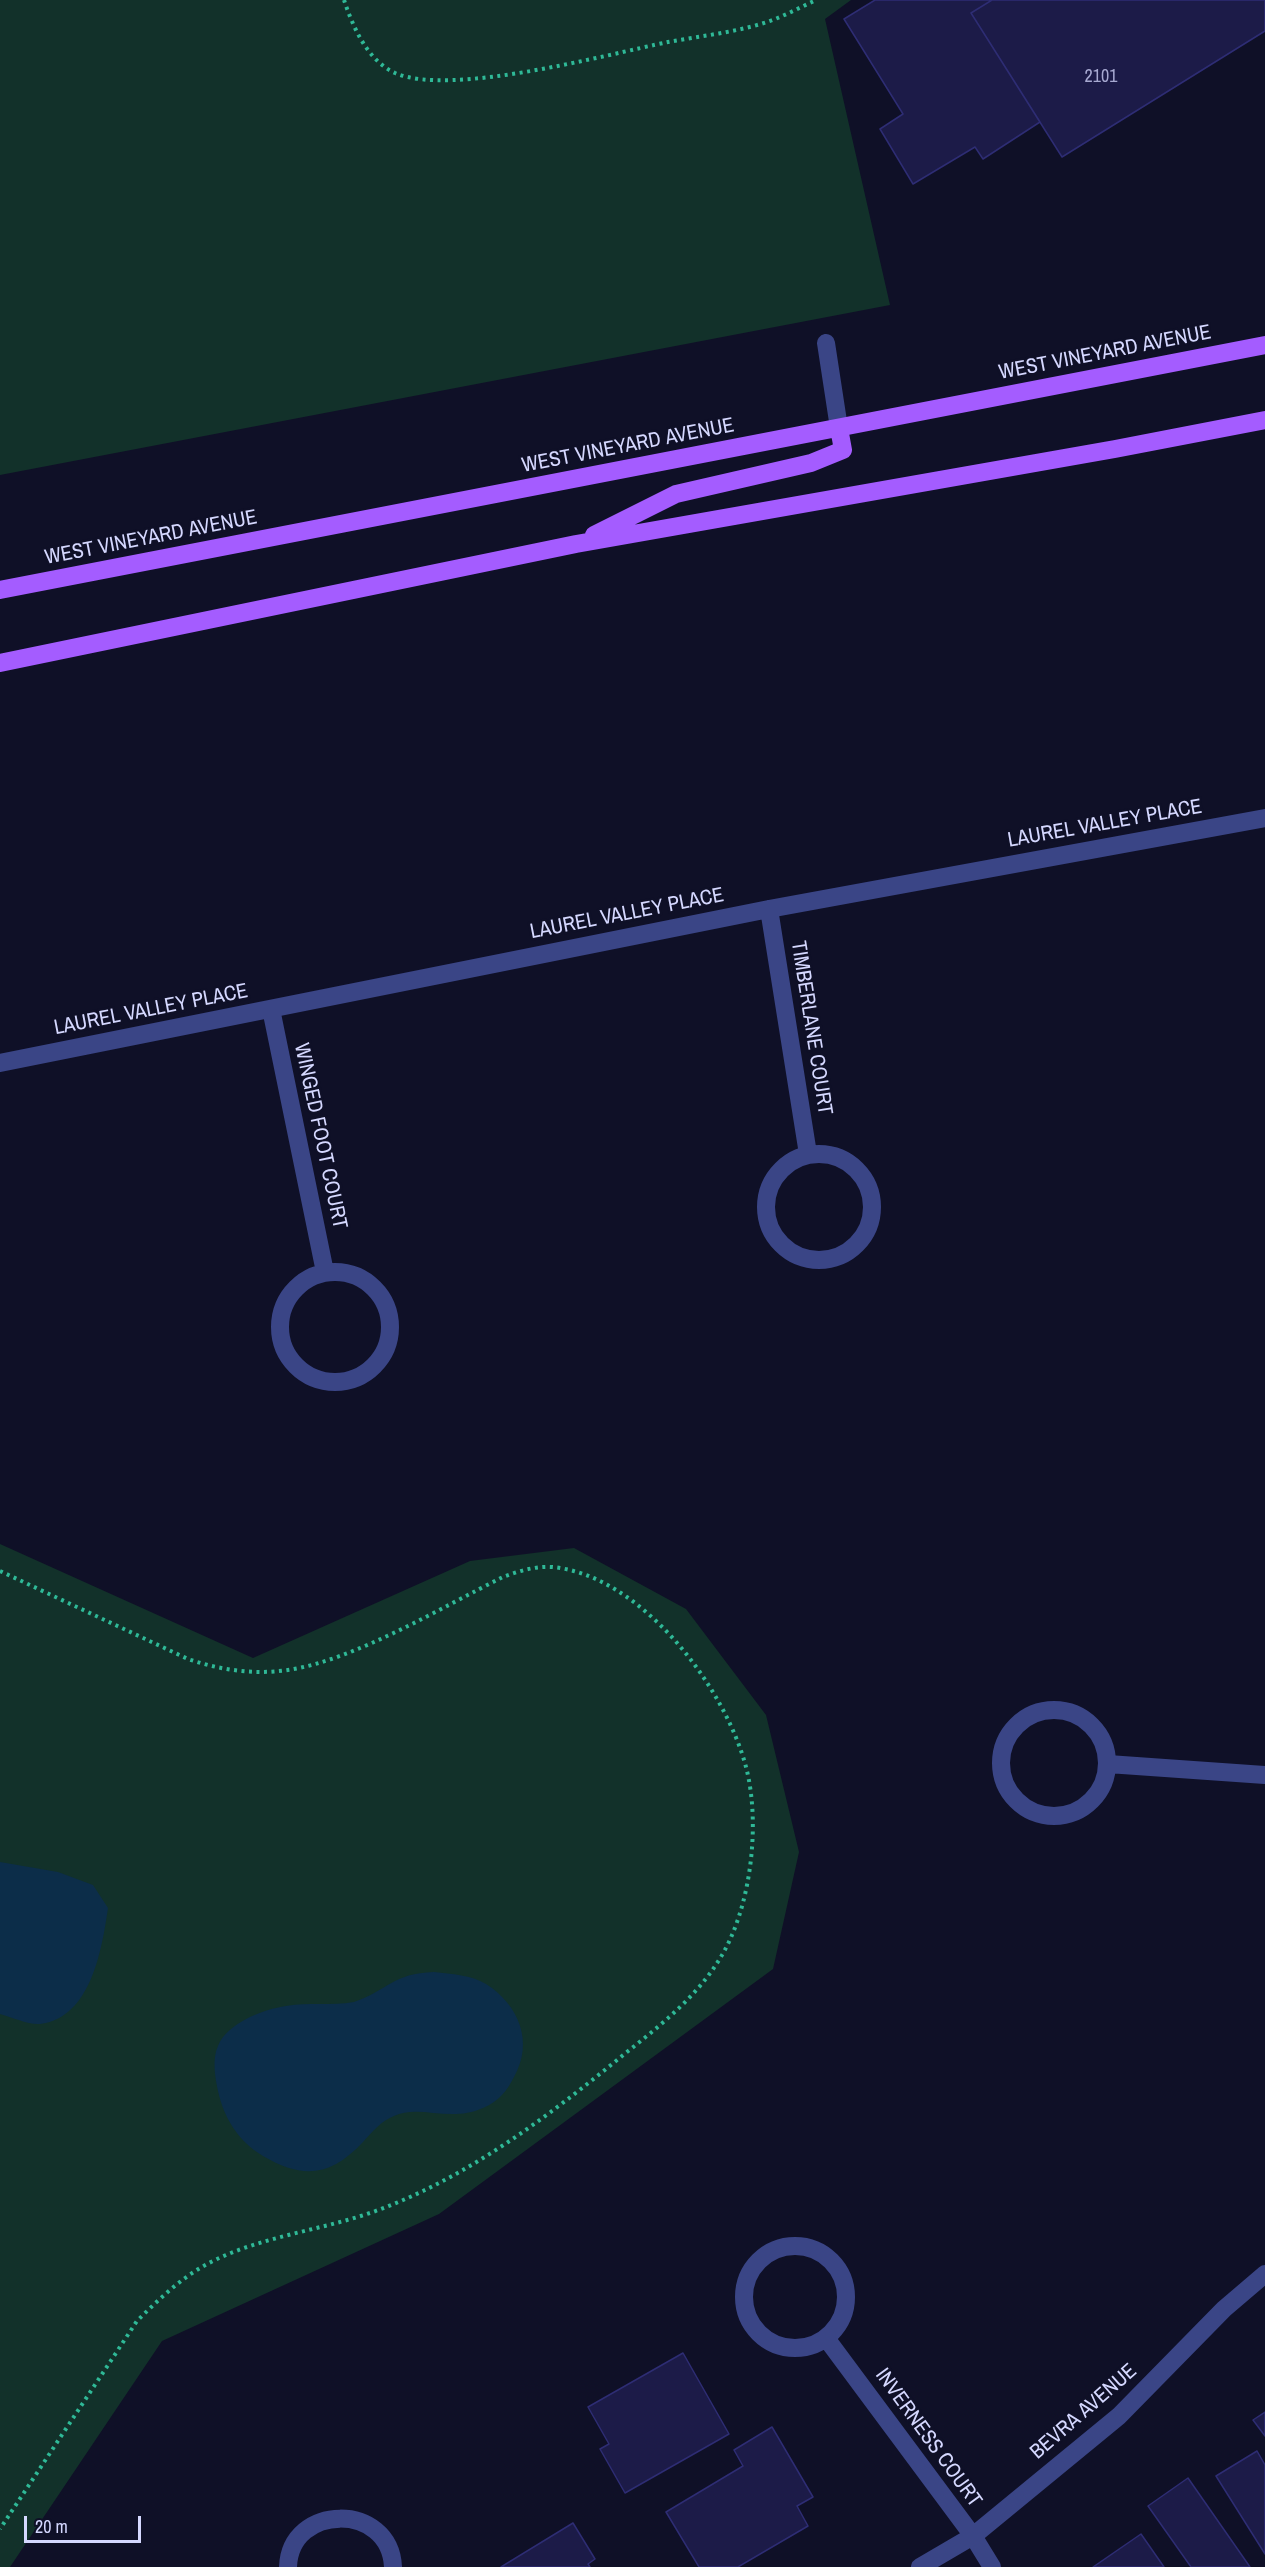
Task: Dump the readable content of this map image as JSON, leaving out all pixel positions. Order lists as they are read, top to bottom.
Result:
{
  "streets": {
    "main road": ["WEST VINEYARD AVENUE"],
    "street": [
      "LAUREL VALLEY PLACE",
      "TIMBERLANE COURT",
      "WINGED FOOT COURT",
      "BEVRA AVENUE",
      "INVERNESS COURT"
    ]
  },
  "crossings": [
    ["LAUREL VALLEY PLACE", "TIMBERLANE COURT"],
    ["LAUREL VALLEY PLACE", "WINGED FOOT COURT"],
    ["BEVRA AVENUE", "INVERNESS COURT"]
  ],
  "house_numbers": ["2101"],
  "scale_bar": "20 m"
}
